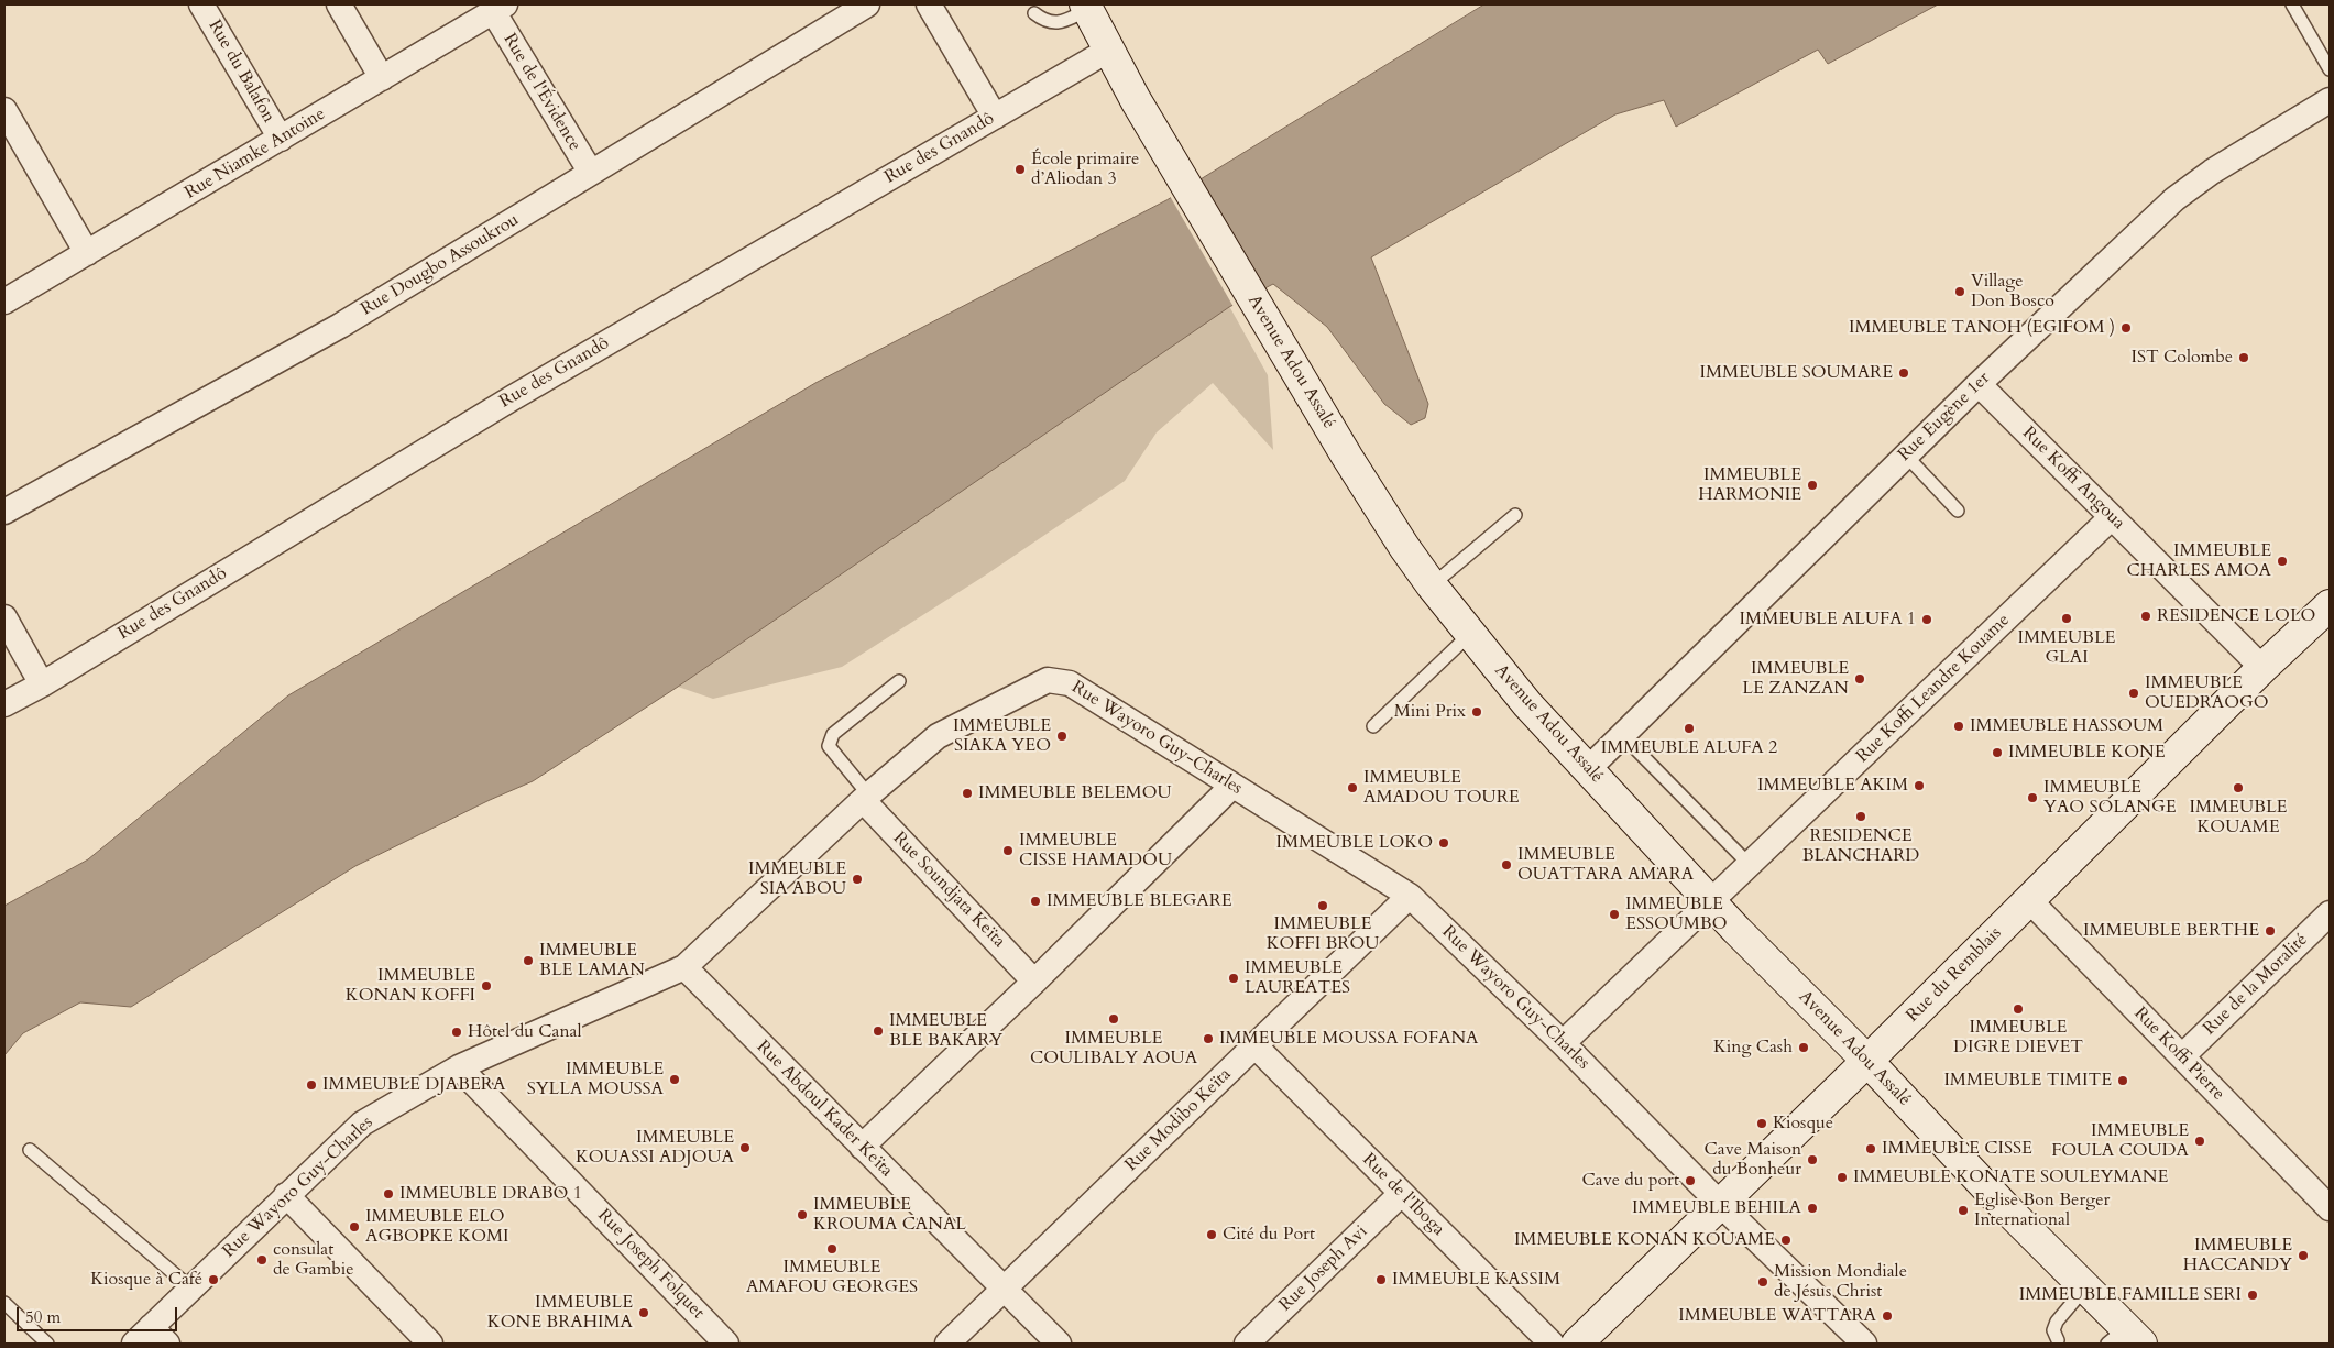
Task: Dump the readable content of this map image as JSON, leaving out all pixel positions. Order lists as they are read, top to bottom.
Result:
{
  "streets": {
    "street": [
      "Rue du Balafon",
      "Rue de l'Évidence",
      "Rue des Gnandô",
      "Rue Niamke Antoine",
      "Rue Dougbo Assoukrou",
      "Avenue Adou Assalé",
      "Rue Eugène 1er",
      "Rue Koffi Angoua",
      "Rue Koffi Leandre Kouame",
      "Rue Wayoro Guy-Charles",
      "Rue Soundjata Keïta",
      "Rue du Remblais",
      "Rue de la Moralité",
      "Rue Koffi Pierre",
      "Rue Abdoul Kader Keïta",
      "Rue Modibo Keïta",
      "Rue de l'Iboga",
      "Rue Joseph Folquet",
      "Rue Joseph Avi"
    ]
  },
  "crossings": [
    ["Rue du Balafon", "Rue Niamke Antoine"],
    ["Rue de l'Évidence", "Rue Niamke Antoine"],
    ["Rue de l'Évidence", "Rue Dougbo Assoukrou"],
    ["Rue des Gnandô", "Avenue Adou Assalé"],
    ["Avenue Adou Assalé", "Rue Eugène 1er"],
    ["Avenue Adou Assalé", "Rue Koffi Leandre Kouame"],
    ["Avenue Adou Assalé", "Rue du Remblais"],
    ["Rue Eugène 1er", "Rue Koffi Angoua"],
    ["Rue Koffi Angoua", "Rue Koffi Leandre Kouame"],
    ["Rue Koffi Angoua", "Rue du Remblais"],
    ["Rue Koffi Leandre Kouame", "Rue Wayoro Guy-Charles"],
    ["Rue Wayoro Guy-Charles", "Rue Soundjata Keïta"],
    ["Rue Wayoro Guy-Charles", "Rue du Remblais"],
    ["Rue Wayoro Guy-Charles", "Rue Abdoul Kader Keïta"],
    ["Rue Wayoro Guy-Charles", "Rue Modibo Keïta"],
    ["Rue Wayoro Guy-Charles", "Rue Joseph Folquet"],
    ["Rue du Remblais", "Rue Koffi Pierre"],
    ["Rue de la Moralité", "Rue Koffi Pierre"],
    ["Rue Abdoul Kader Keïta", "Rue Modibo Keïta"],
    ["Rue Modibo Keïta", "Rue de l'Iboga"],
    ["Rue de l'Iboga", "Rue Joseph Avi"]
  ],
  "places": [
    "École primaire d’Aliodan 3",
    "Village Don Bosco",
    "IMMEUBLE TANOH (EGIFOM )",
    "IST Colombe",
    "IMMEUBLE SOUMARE",
    "IMMEUBLE HARMONIE",
    "IMMEUBLE CHARLES AMOA",
    "RESIDENCE LOLO",
    "IMMEUBLE GLAI",
    "IMMEUBLE ALUFA 1",
    "IMMEUBLE LE ZANZAN",
    "IMMEUBLE OUEDRAOGO",
    "Mini Prix",
    "IMMEUBLE HASSOUM",
    "IMMEUBLE ALUFA 2",
    "IMMEUBLE SIAKA YEO",
    "IMMEUBLE KONE",
    "IMMEUBLE AKIM",
    "IMMEUBLE AMADOU TOURE",
    "IMMEUBLE KOUAME",
    "IMMEUBLE BELEMOU",
    "IMMEUBLE YAO SOLANGE",
    "RESIDENCE BLANCHARD",
    "IMMEUBLE LOKO",
    "IMMEUBLE CISSE HAMADOU",
    "IMMEUBLE OUATTARA AMARA",
    "IMMEUBLE SIA ABOU",
    "IMMEUBLE BLEGARE",
    "IMMEUBLE KOFFI BROU",
    "IMMEUBLE ESSOUMBO",
    "IMMEUBLE BERTHE",
    "IMMEUBLE BLE LAMAN",
    "IMMEUBLE LAUREATES",
    "IMMEUBLE KONAN KOFFI",
    "IMMEUBLE DIGRE DIEVET",
    "IMMEUBLE COULIBALY AOUA",
    "IMMEUBLE BLE BAKARY",
    "Hôtel du Canal",
    "IMMEUBLE MOUSSA FOFANA",
    "King Cash",
    "IMMEUBLE SYLLA MOUSSA",
    "IMMEUBLE TIMITE",
    "IMMEUBLE DJABERA",
    "Kiosque",
    "IMMEUBLE FOULA COUDA",
    "IMMEUBLE KOUASSI ADJOUA",
    "IMMEUBLE CISSE",
    "Cave Maison du Bonheur",
    "IMMEUBLE KONATE SOULEYMANE",
    "Cave du port",
    "IMMEUBLE DRABO 1",
    "IMMEUBLE BEHILA",
    "Eglise Bon Berger International",
    "IMMEUBLE KROUMA CANAL",
    "IMMEUBLE ELO AGBOPKE KOMI",
    "Cité du Port",
    "IMMEUBLE KONAN KOUAME",
    "IMMEUBLE AMAFOU GEORGES",
    "IMMEUBLE HACCANDY",
    "consulat de Gambie",
    "Kiosque à Café",
    "IMMEUBLE KASSIM",
    "Mission Mondiale de Jésus Christ",
    "IMMEUBLE FAMILLE SERI",
    "IMMEUBLE KONE BRAHIMA",
    "IMMEUBLE WATTARA"
  ],
  "scale_bar": "50 m"
}
